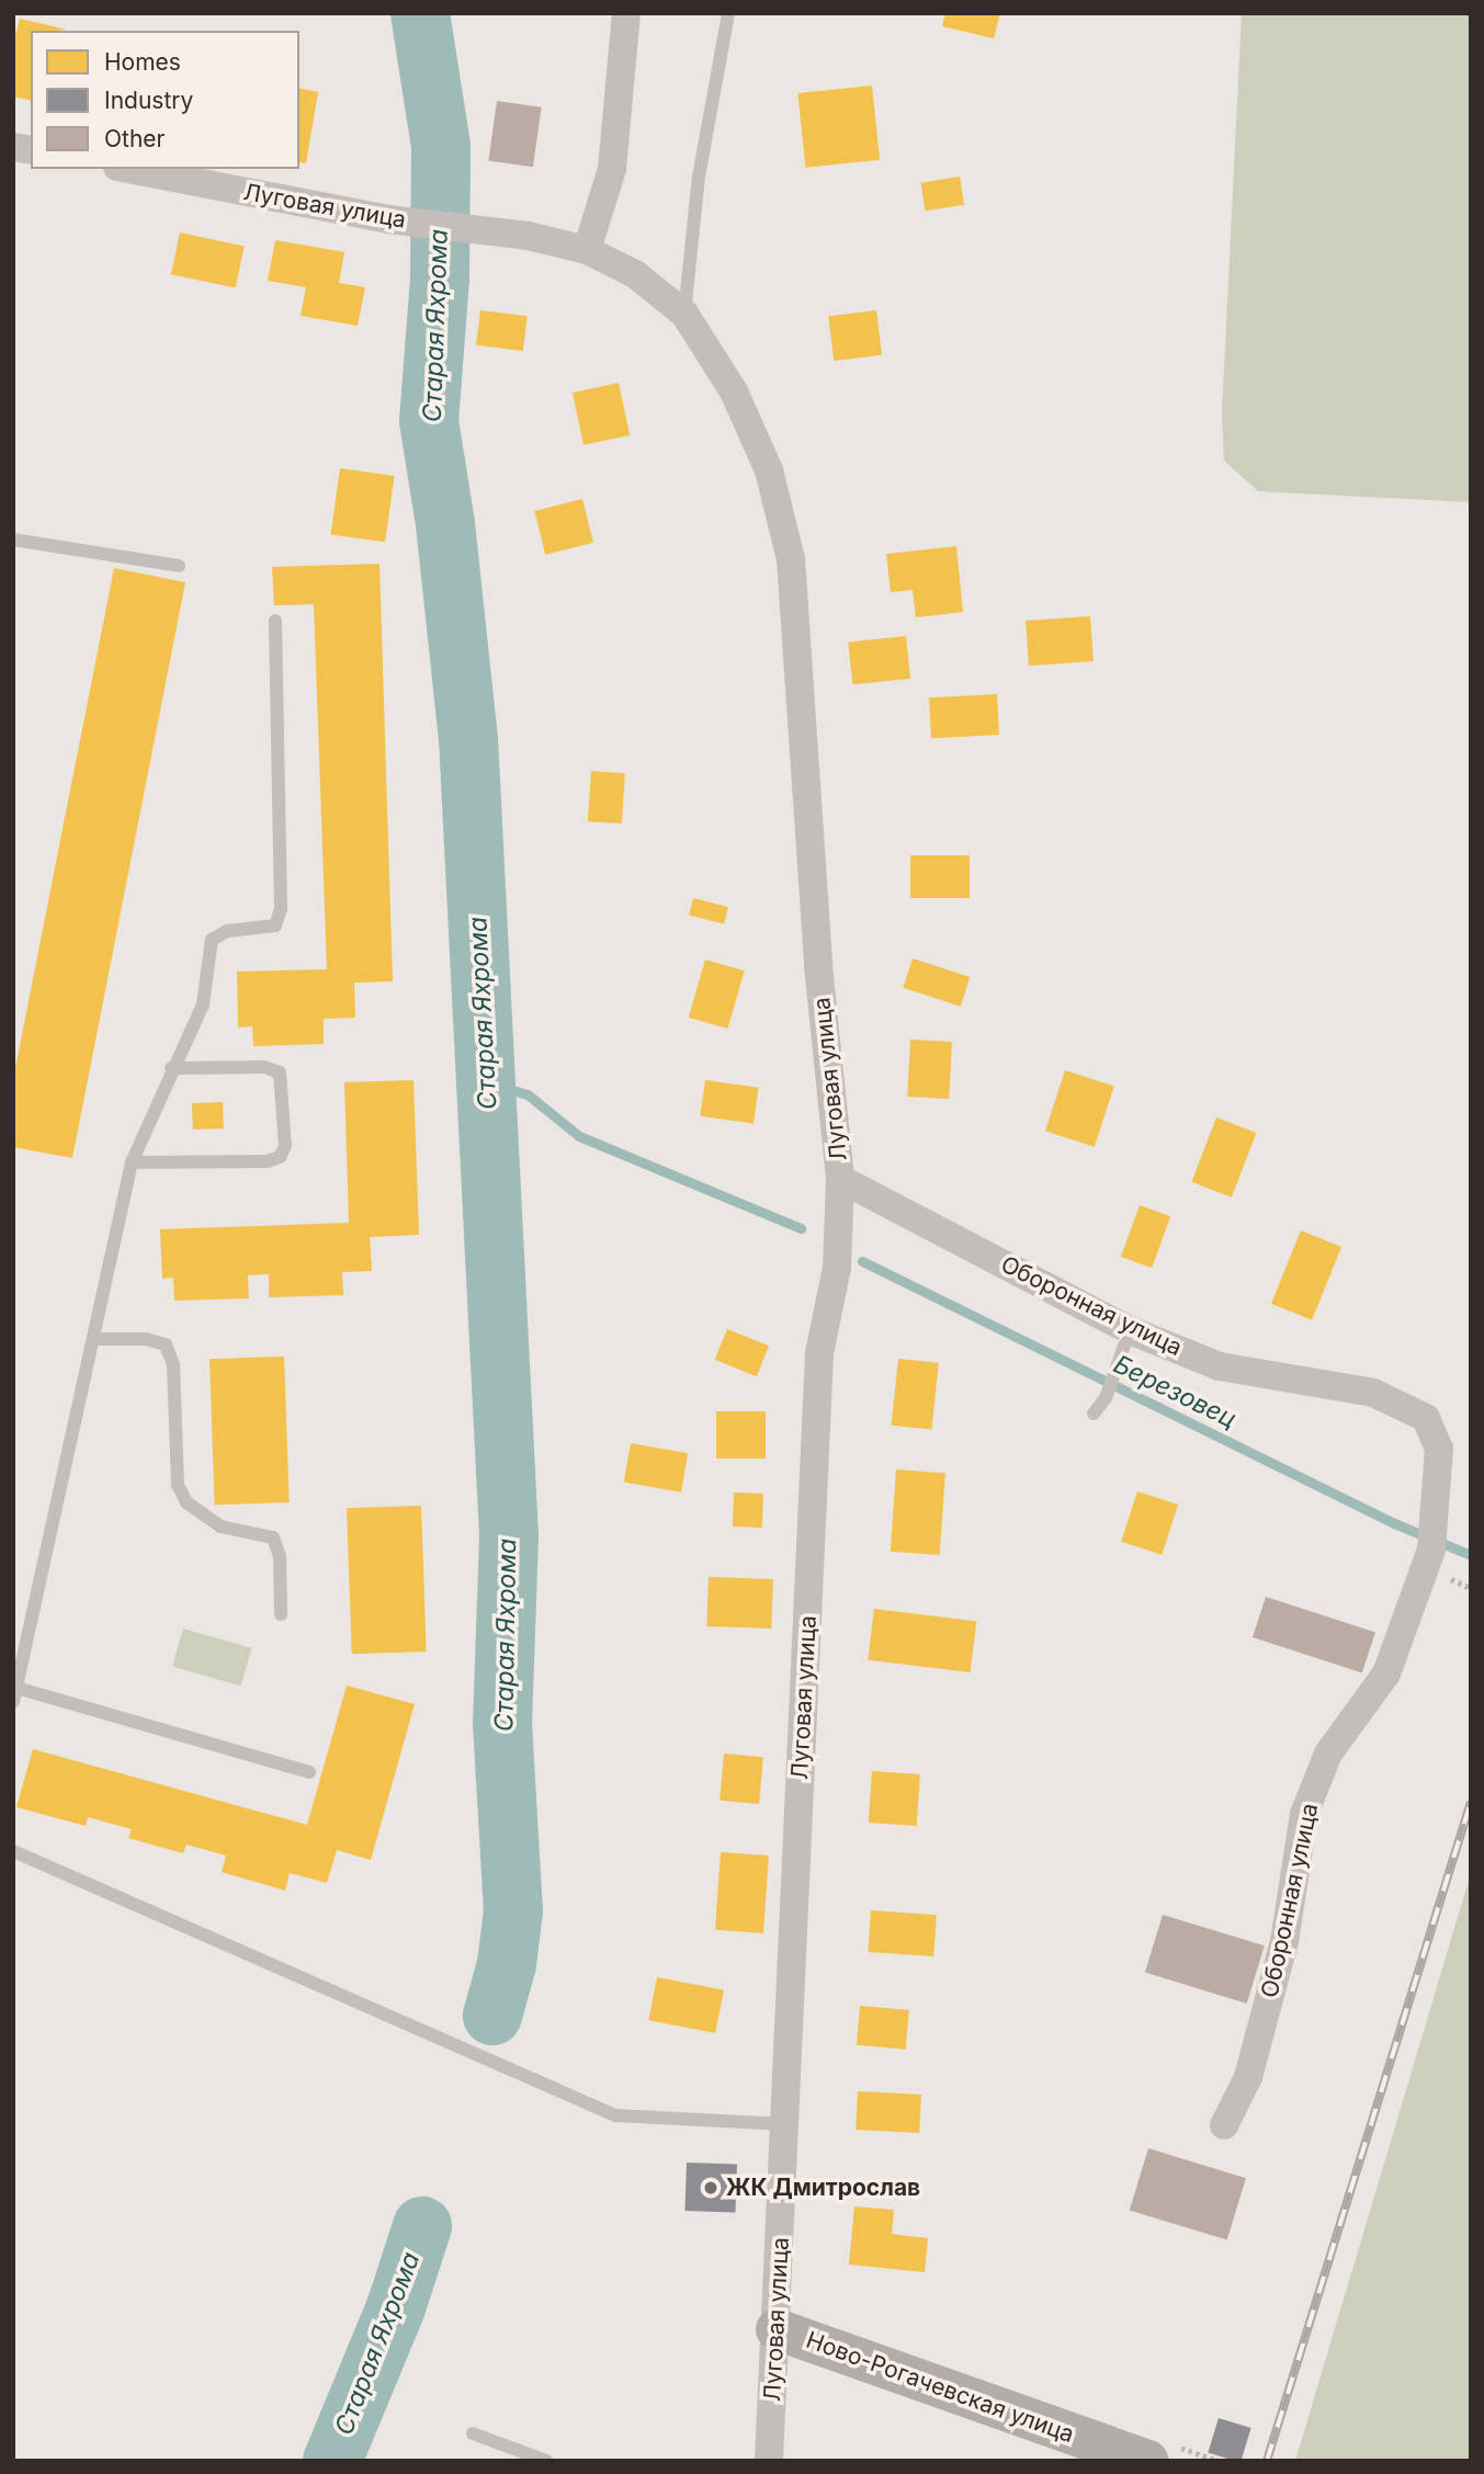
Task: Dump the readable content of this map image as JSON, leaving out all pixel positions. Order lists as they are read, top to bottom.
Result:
{
  "streets": {
    "main road": ["Ново-Рогачевская улица"],
    "street": ["Луговая улица", "Оборонная улица"]
  },
  "crossings": [
    ["Луговая улица", "Оборонная улица"],
    ["Луговая улица", "Ново-Рогачевская улица"]
  ],
  "water": ["Старая Яхрома", "Березовец"],
  "places": ["ЖК Дмитрослав"],
  "legend": ["Homes", "Industry", "Other"]
}
